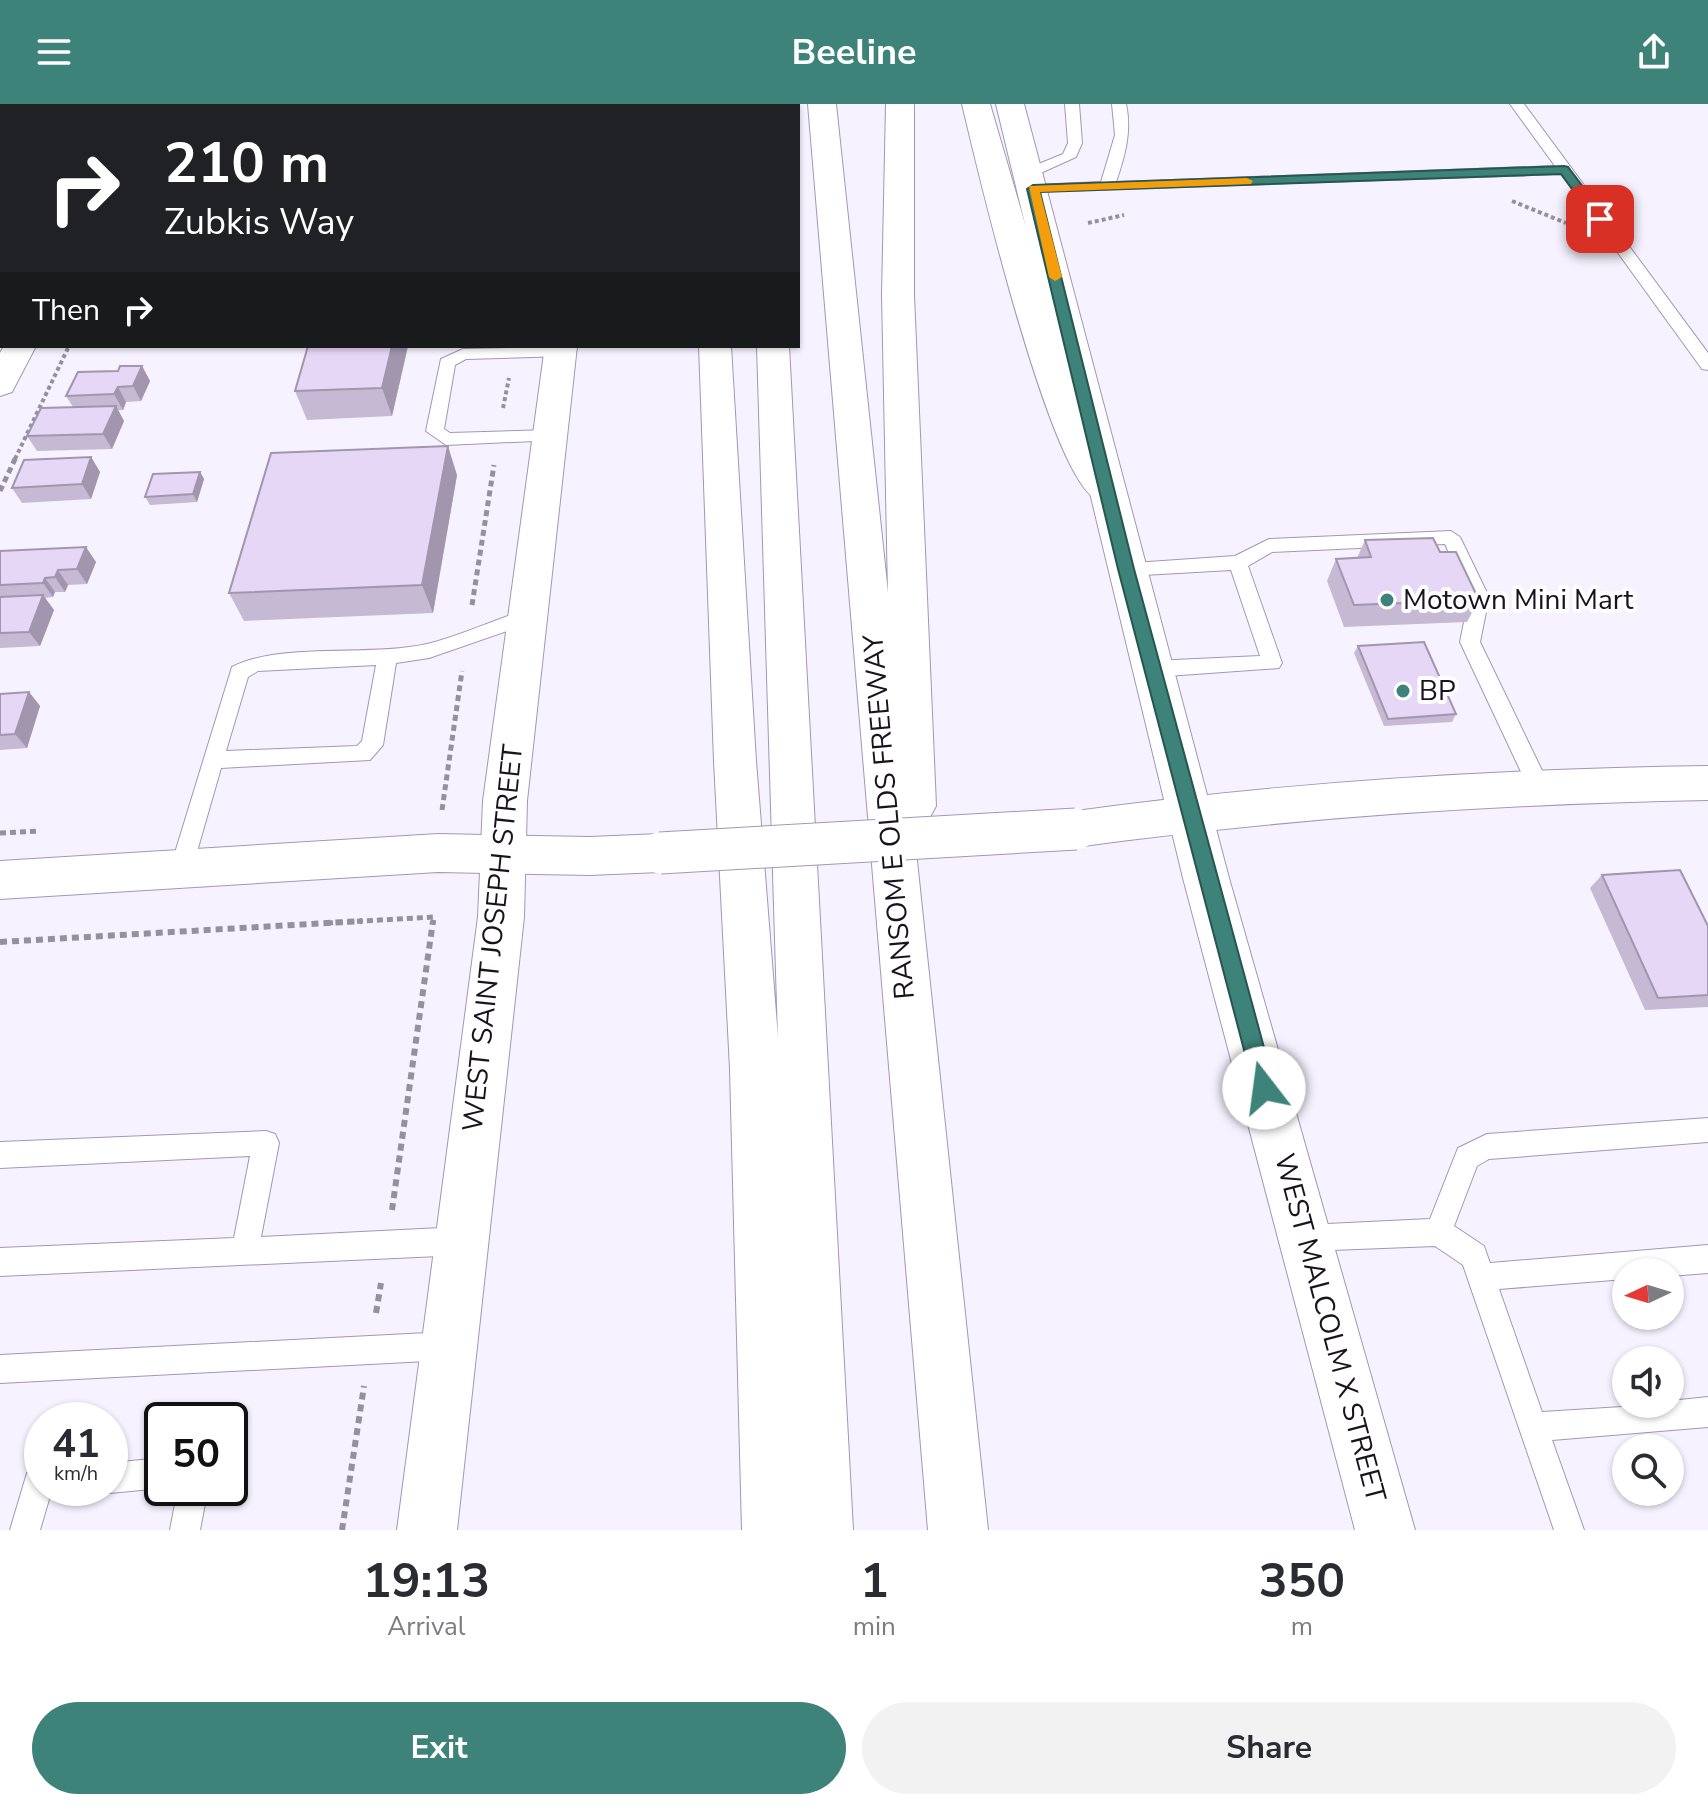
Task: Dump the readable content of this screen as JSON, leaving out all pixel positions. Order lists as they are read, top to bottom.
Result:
{
  "streets": {
    "main road": ["RANSOM E OLDS FREEWAY", "WEST SAINT JOSEPH STREET", "WEST MALCOLM X STREET"]
  },
  "places": ["Motown Mini Mart", "BP"],
  "north": "left",
  "page": {
    "header": "Beeline",
    "turn": ["210 m", "Zubkis Way"],
    "then": "Then",
    "speed": "41 km/h",
    "limit": "50",
    "eta": [
      "19:13",
      "Arrival",
      "1",
      "min",
      "350",
      "m"
    ],
    "buttons": ["Exit", "Share"]
  }
}
